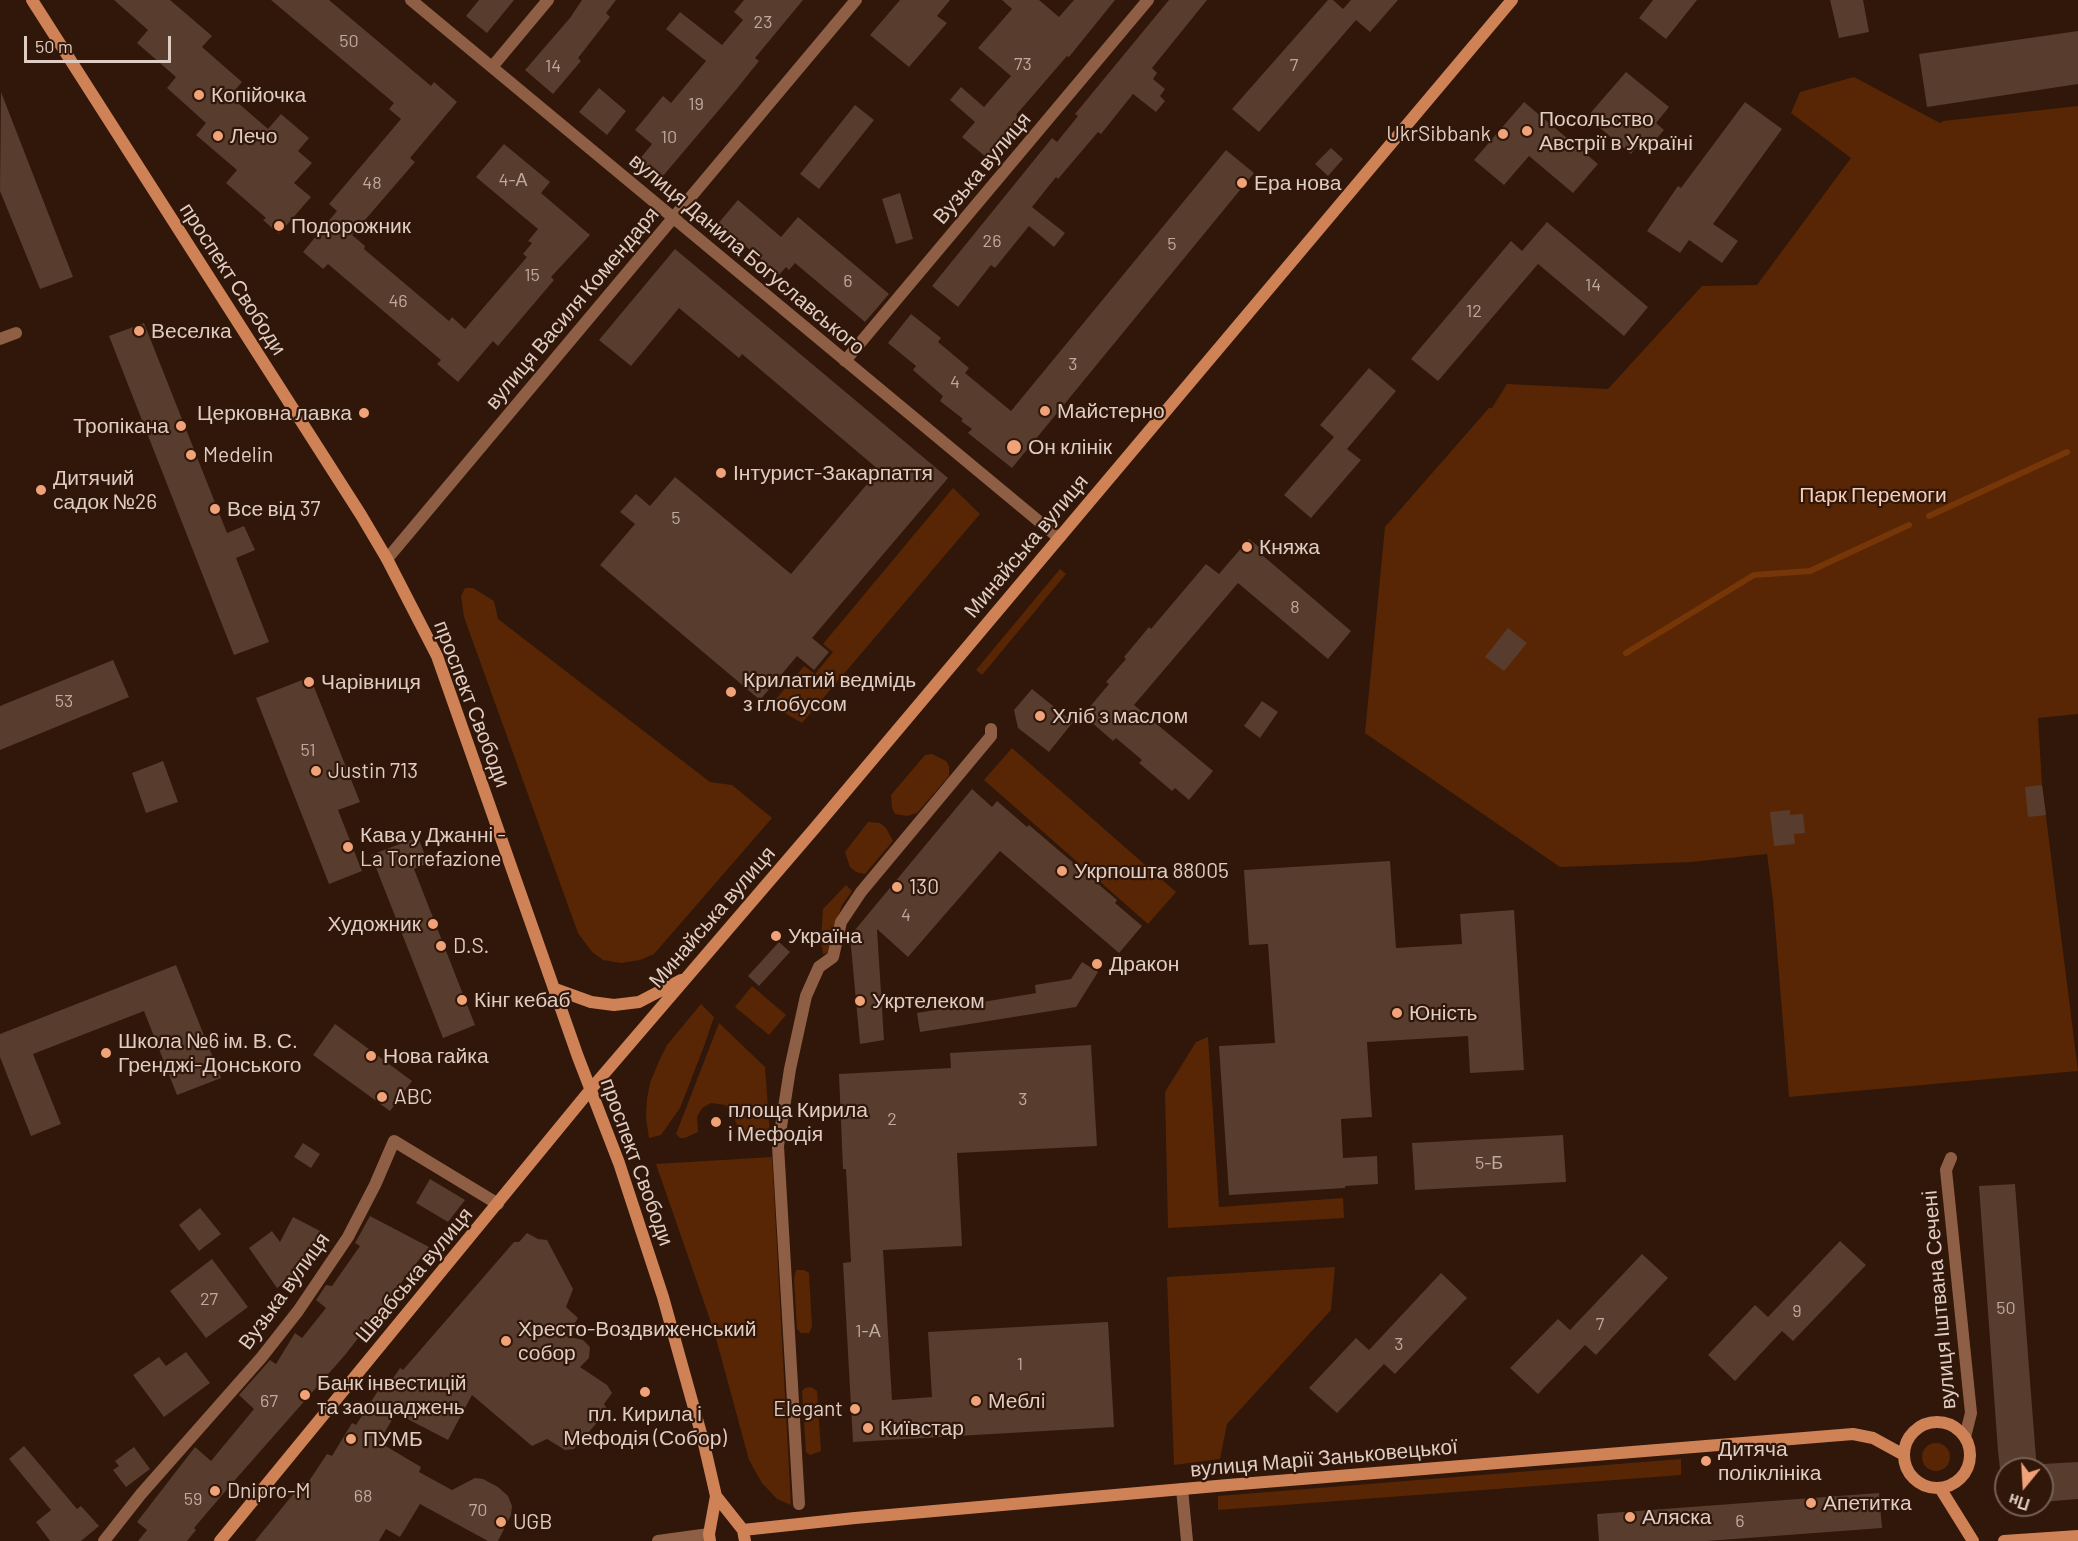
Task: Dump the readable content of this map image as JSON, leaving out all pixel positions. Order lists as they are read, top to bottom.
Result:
{
  "streets": {
    "main road": [
      "проспект Свободи",
      "Минайська вулиця",
      "Швабська вулиця",
      "вулиця Марії Заньковецької"
    ],
    "street": [
      "Вузька вулиця",
      "вулиця Данила Богуславського",
      "вулиця Василя Комендаря",
      "вулиця Іштвана Сечені"
    ]
  },
  "crossings": [
    ["Вузька вулиця", "вулиця Данила Богуславського"],
    ["Вузька вулиця", "Швабська вулиця"],
    ["вулиця Данила Богуславського", "вулиця Василя Комендаря"],
    ["вулиця Данила Богуславського", "Минайська вулиця"],
    ["проспект Свободи", "вулиця Василя Комендаря"],
    ["проспект Свободи", "Минайська вулиця"],
    ["проспект Свободи", "Швабська вулиця"],
    ["проспект Свободи", "вулиця Марії Заньковецької"],
    ["Минайська вулиця", "Швабська вулиця"],
    ["вулиця Іштвана Сечені", "вулиця Марії Заньковецької"]
  ],
  "parks": ["Парк Перемоги"],
  "places": [
    "Копійочка",
    "Посольство Австрії в Україні",
    "UkrSibbank",
    "Лечо",
    "Ера нова",
    "Подорожник",
    "Веселка",
    "Майстерно",
    "Церковна лавка",
    "Тропікана",
    "Он клінік",
    "Medelin",
    "Інтурист-Закарпаття",
    "Дитячий садок №26",
    "Все від 37",
    "Княжа",
    "Чарівниця",
    "Крилатий ведмідь з глобусом",
    "Хліб з маслом",
    "Justin 713",
    "Кава у Джанні - La Torrefazione",
    "Укрпошта 88005",
    "130",
    "Художник",
    "Україна",
    "D.S.",
    "Дракон",
    "Кінг кебаб",
    "Укртелеком",
    "Юність",
    "Школа №6 ім. В. С. Гренджі-Донського",
    "Нова гайка",
    "ABC",
    "площа Кирила і Мефодія",
    "Хресто-Воздвиженський собор",
    "пл. Кирила і Мефодія (Собор)",
    "Банк інвестицій та заощаджень",
    "Меблi",
    "Elegant",
    "Київстар",
    "ПУМБ",
    "Дитяча поліклініка",
    "Dnipro-M",
    "Апетитка",
    "Аляска",
    "UGB"
  ],
  "house_numbers": [
    "23",
    "50",
    "73",
    "7",
    "14",
    "19",
    "10",
    "4-А",
    "48",
    "26",
    "5",
    "15",
    "6",
    "14",
    "46",
    "12",
    "3",
    "4",
    "5",
    "8",
    "53",
    "51",
    "4",
    "3",
    "2",
    "5-Б",
    "27",
    "50",
    "9",
    "7",
    "1-А",
    "3",
    "1",
    "67",
    "68",
    "59",
    "70",
    "6"
  ],
  "scale_bar": "50 m",
  "north": "bottom"
}
